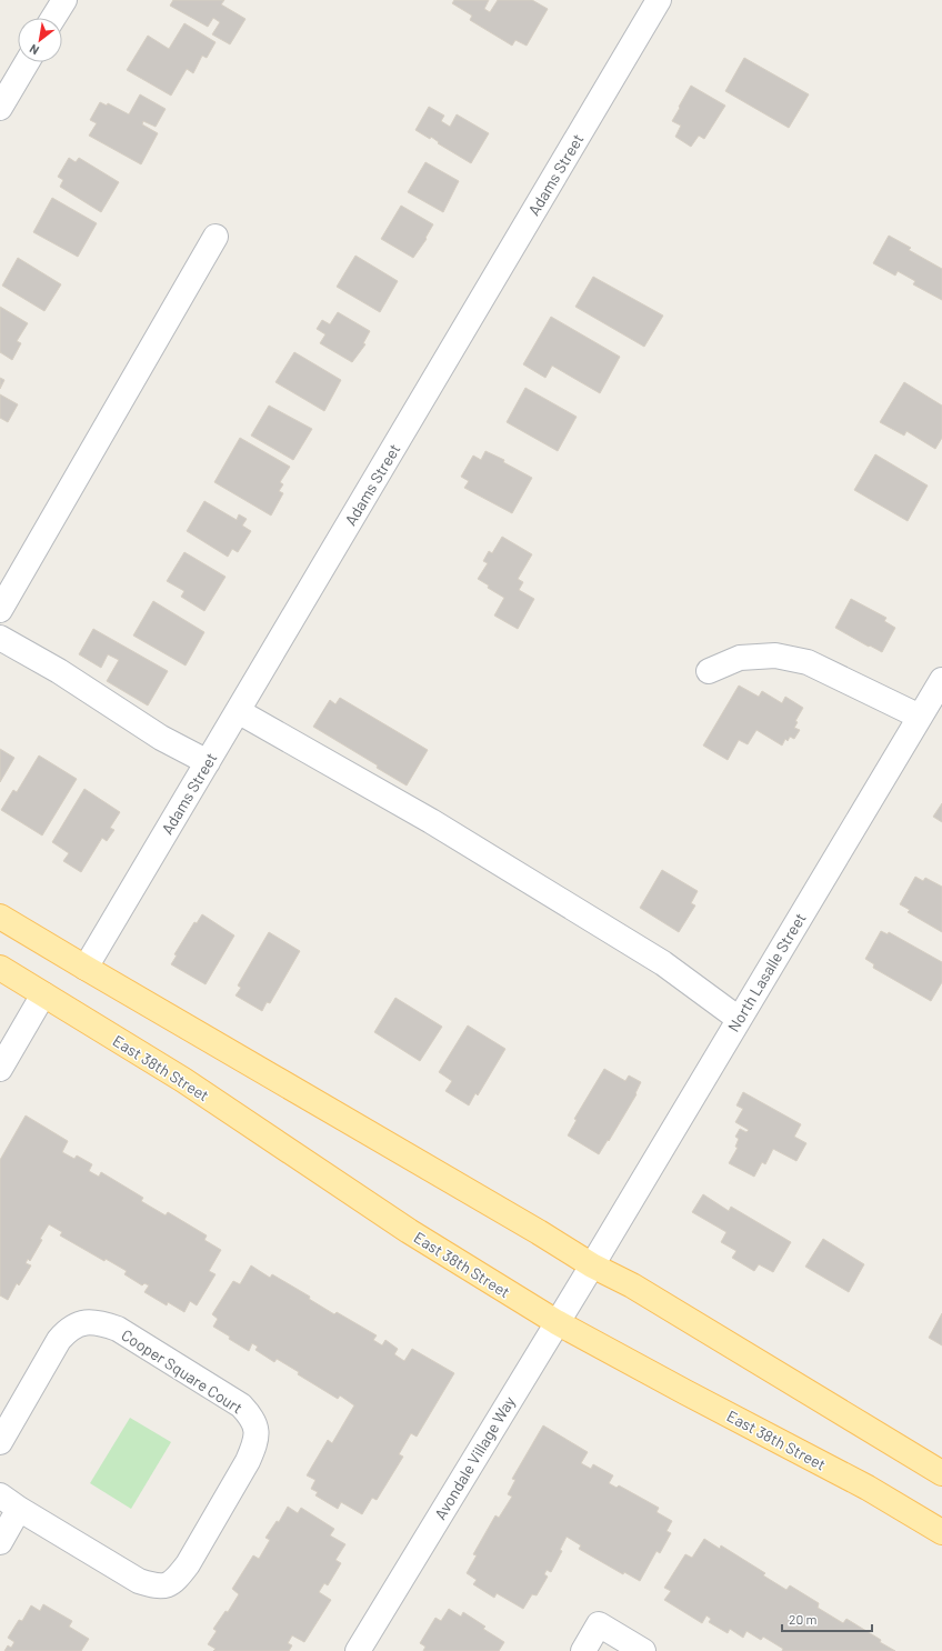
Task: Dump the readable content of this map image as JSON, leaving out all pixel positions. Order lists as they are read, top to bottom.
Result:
{
  "streets": {
    "main road": ["East 38th Street"],
    "street": [
      "Adams Street",
      "North Lasalle Street",
      "Cooper Square Court",
      "Avondale Village Way"
    ]
  },
  "crossings": [
    ["North Lasalle Street", "Avondale Village Way"],
    ["East 38th Street", "Avondale Village Way"]
  ],
  "scale_bar": "20 m",
  "north": "bottom left"
}
